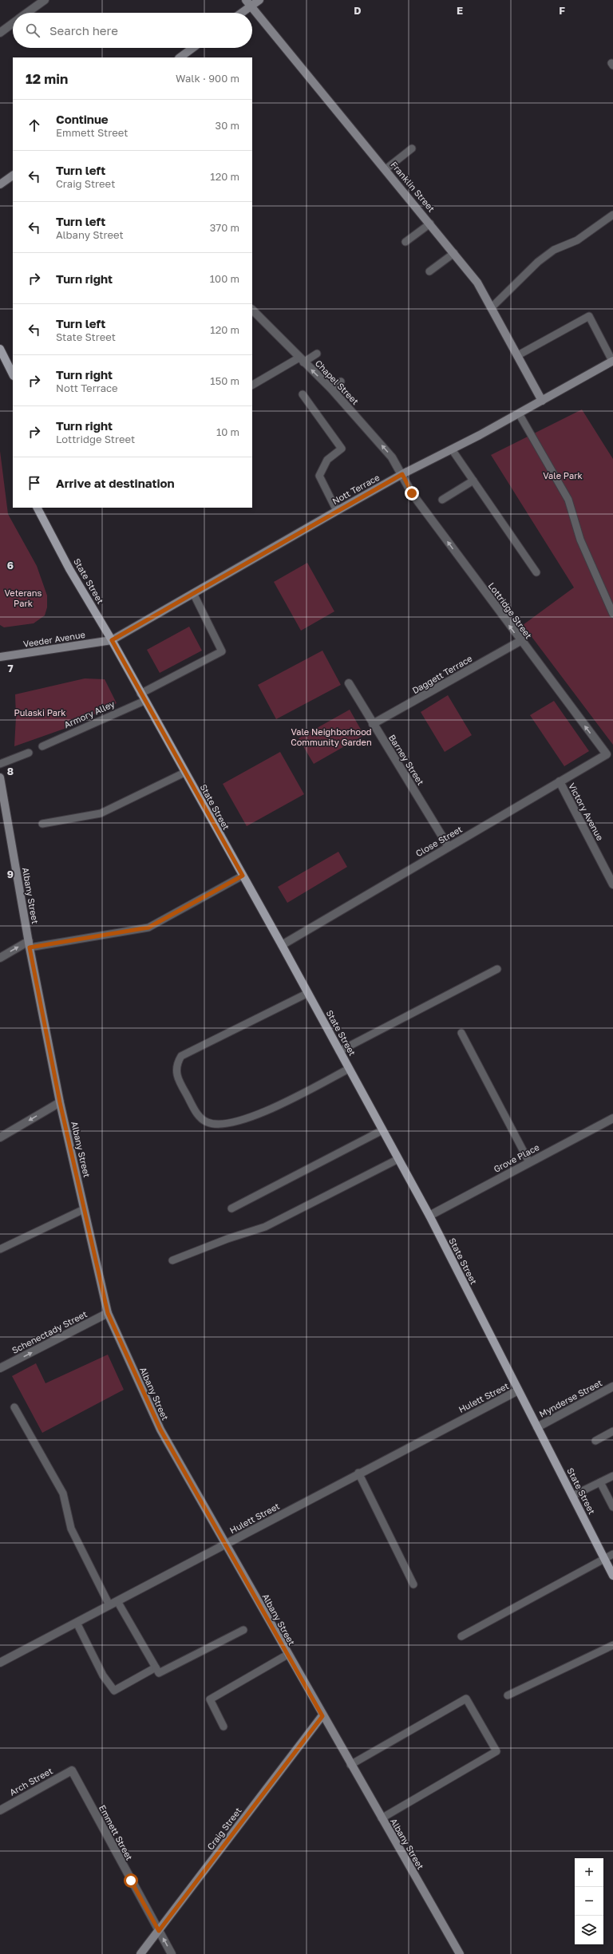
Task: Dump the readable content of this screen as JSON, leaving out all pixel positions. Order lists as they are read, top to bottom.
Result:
{
  "streets": {
    "main road": ["State Street"],
    "street": [
      "Franklin Street",
      "Chapel Street",
      "Nott Terrace",
      "Lottridge Street",
      "Veeder Avenue",
      "Daggett Terrace",
      "Barney Street",
      "Victory Avenue",
      "Close Street",
      "Albany Street",
      "Grove Place",
      "Schenectady Street",
      "Hulett Street",
      "Mynderse Street",
      "Arch Street",
      "Craig Street",
      "Emmett Street"
    ],
    "lane": ["Armory Alley"]
  },
  "crossings": [
    ["Franklin Street", "Nott Terrace"],
    ["Chapel Street", "Nott Terrace"],
    ["Chapel Street", "Lottridge Street"],
    ["Nott Terrace", "State Street"],
    ["Nott Terrace", "Lottridge Street"],
    ["Nott Terrace", "Veeder Avenue"],
    ["Nott Terrace", "Armory Alley"],
    ["State Street", "Veeder Avenue"],
    ["State Street", "Armory Alley"],
    ["State Street", "Close Street"],
    ["State Street", "Grove Place"],
    ["State Street", "Hulett Street"],
    ["State Street", "Mynderse Street"],
    ["Lottridge Street", "Daggett Terrace"],
    ["Lottridge Street", "Close Street"],
    ["Daggett Terrace", "Barney Street"],
    ["Barney Street", "Close Street"],
    ["Victory Avenue", "Close Street"],
    ["Albany Street", "Schenectady Street"],
    ["Albany Street", "Hulett Street"],
    ["Albany Street", "Craig Street"],
    ["Arch Street", "Emmett Street"],
    ["Craig Street", "Emmett Street"]
  ],
  "one_way": ["Chapel Street", "Lottridge Street", "Schenectady Street"],
  "parks": [
    "Vale Park",
    "Veterans Park",
    "Pulaski Park",
    "Vale Neighborhood Community Garden"
  ],
  "page": {
    "search": "Search here",
    "heading": ["12 min", "Walk · 900 m"],
    "list": [
      ["Continue", "Emmett Street", "30 m"],
      ["Turn left", "Craig Street", "120 m"],
      ["Turn left", "Albany Street", "370 m"],
      ["Turn right", "100 m"],
      ["Turn left", "State Street", "120 m"],
      ["Turn right", "Nott Terrace", "150 m"],
      ["Turn right", "Lottridge Street", "10 m"],
      "Arrive at destination"
    ],
    "map_buttons": ["+", "−"]
  },
  "grid": {
    "columns": ["D", "E", "F"],
    "rows": [
      "6",
      "7",
      "8",
      "9"
    ]
  }
}
